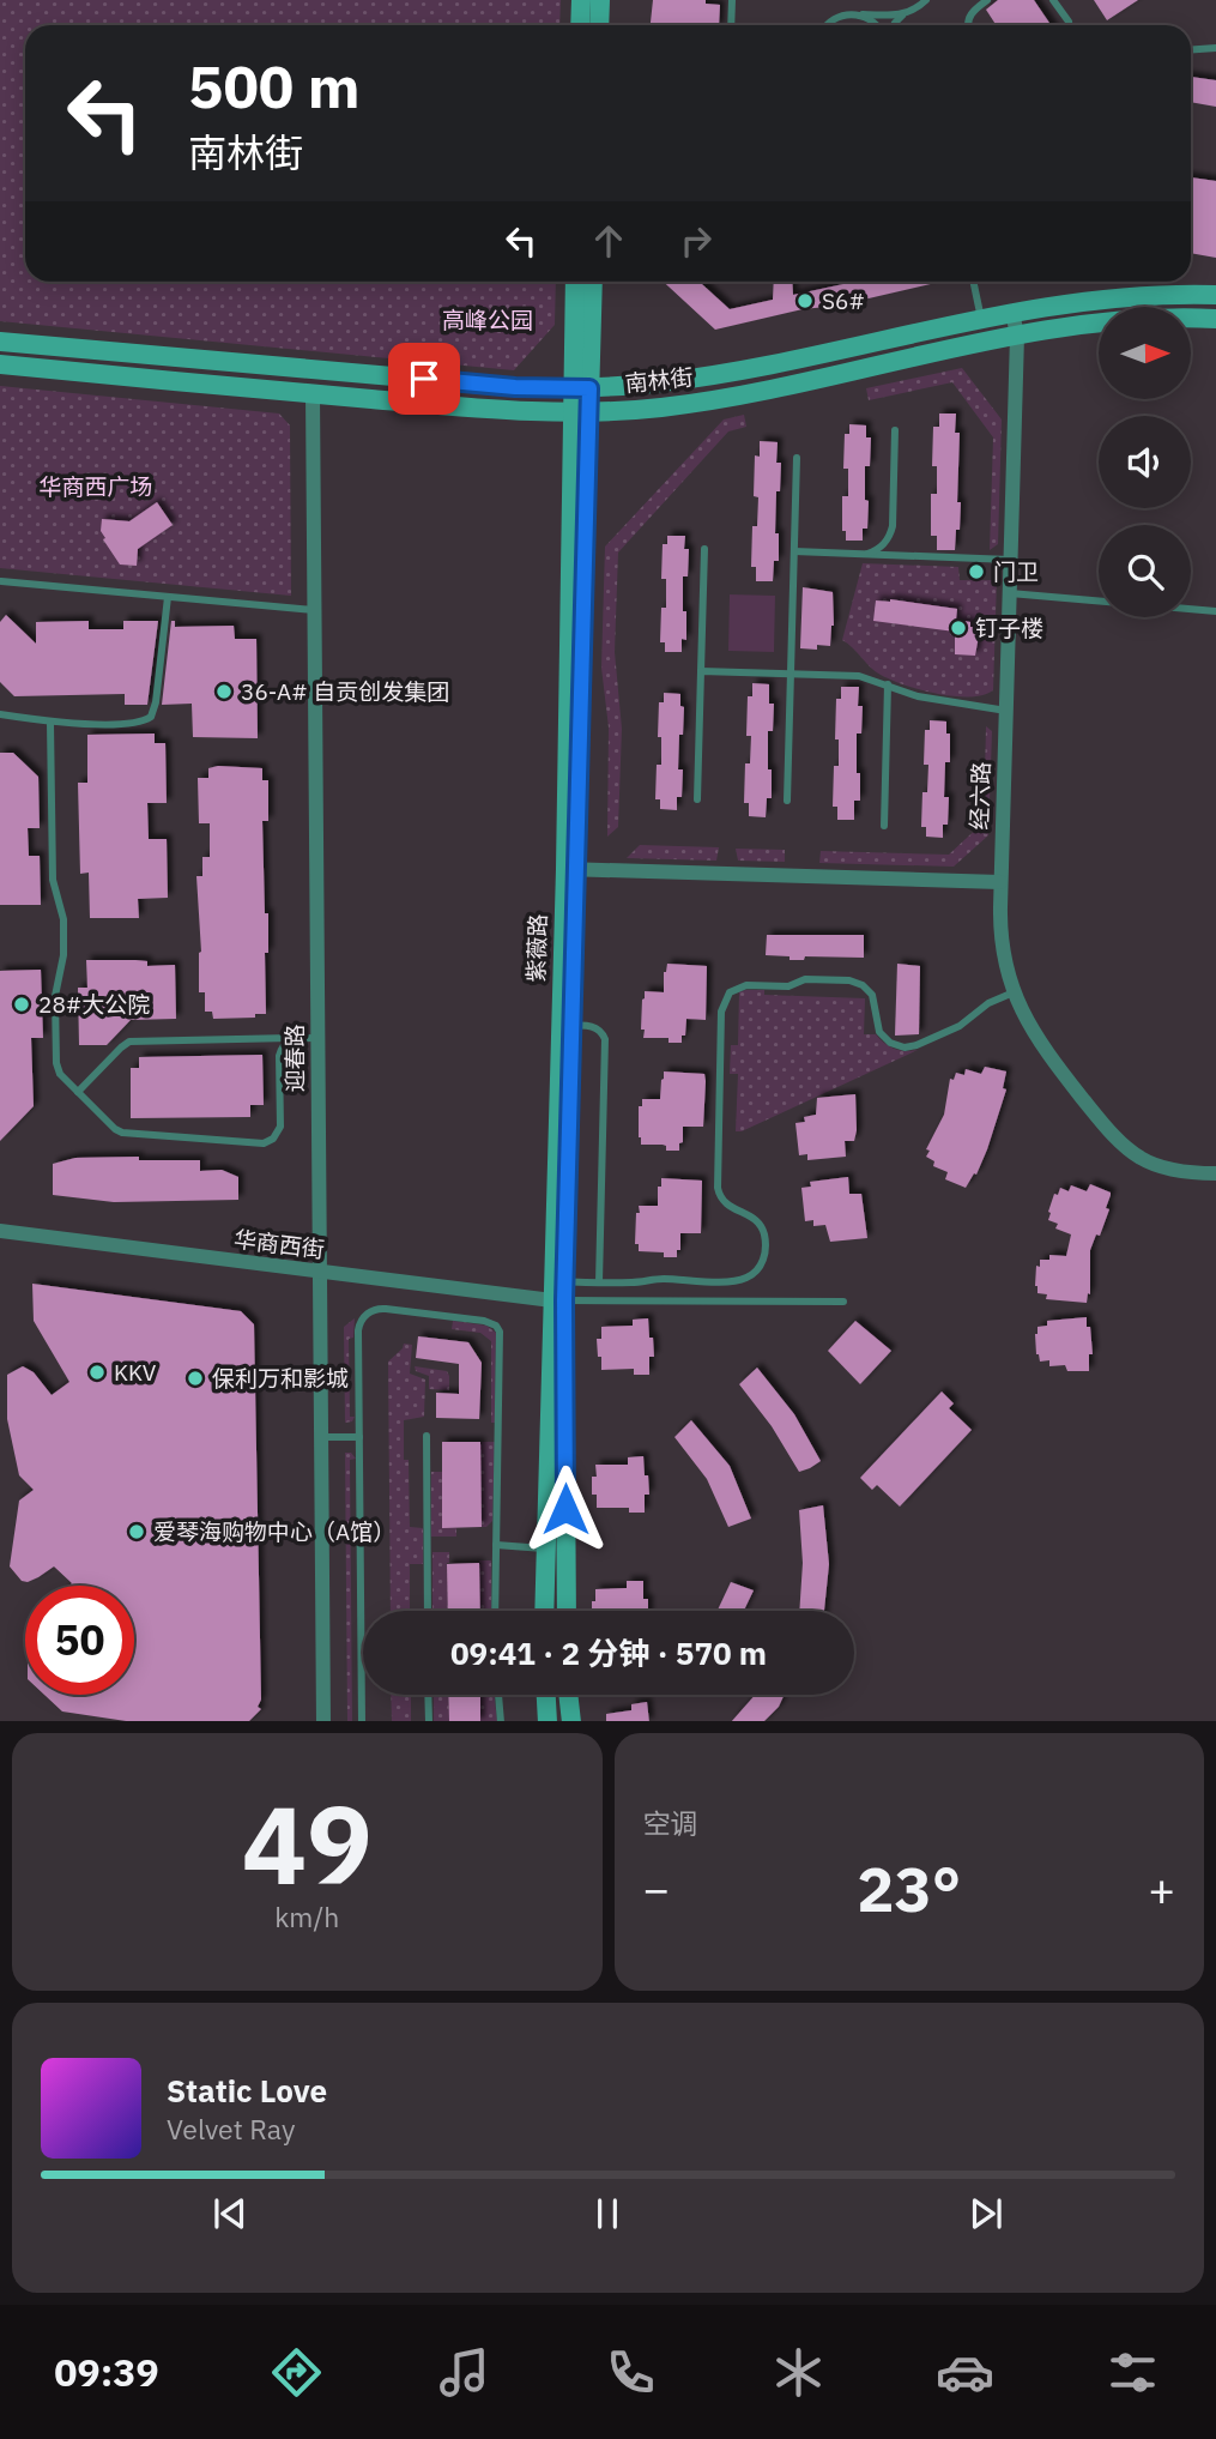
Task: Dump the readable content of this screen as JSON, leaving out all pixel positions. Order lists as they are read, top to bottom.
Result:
{
  "streets": {
    "main road": ["南林街", "紫薇路"],
    "street": ["经六路", "迎春路", "华商西街"]
  },
  "crossings": [
    ["南林街", "经六路"],
    ["南林街", "紫薇路"],
    ["南林街", "迎春路"],
    ["紫薇路", "华商西街"],
    ["迎春路", "华商西街"]
  ],
  "parks": ["高峰公园", "华商西广场"],
  "places": [
    "S6#",
    "门卫",
    "钉子楼",
    "36-A# 自贡创发集团",
    "28#大公院",
    "KKV",
    "保利万和影城",
    "爱琴海购物中心（A馆）"
  ],
  "north": "right",
  "page": {
    "turn": ["500 m", "南林街"],
    "limit": "50",
    "trip": "09:41 · 2 分钟 · 570 m",
    "tile": [
      ["49", "km/h"],
      "空调"
    ],
    "heat": ["−", "23°", "+"],
    "song": ["Static Love", "Velvet Ray"],
    "tabs": "09:39"
  }
}
